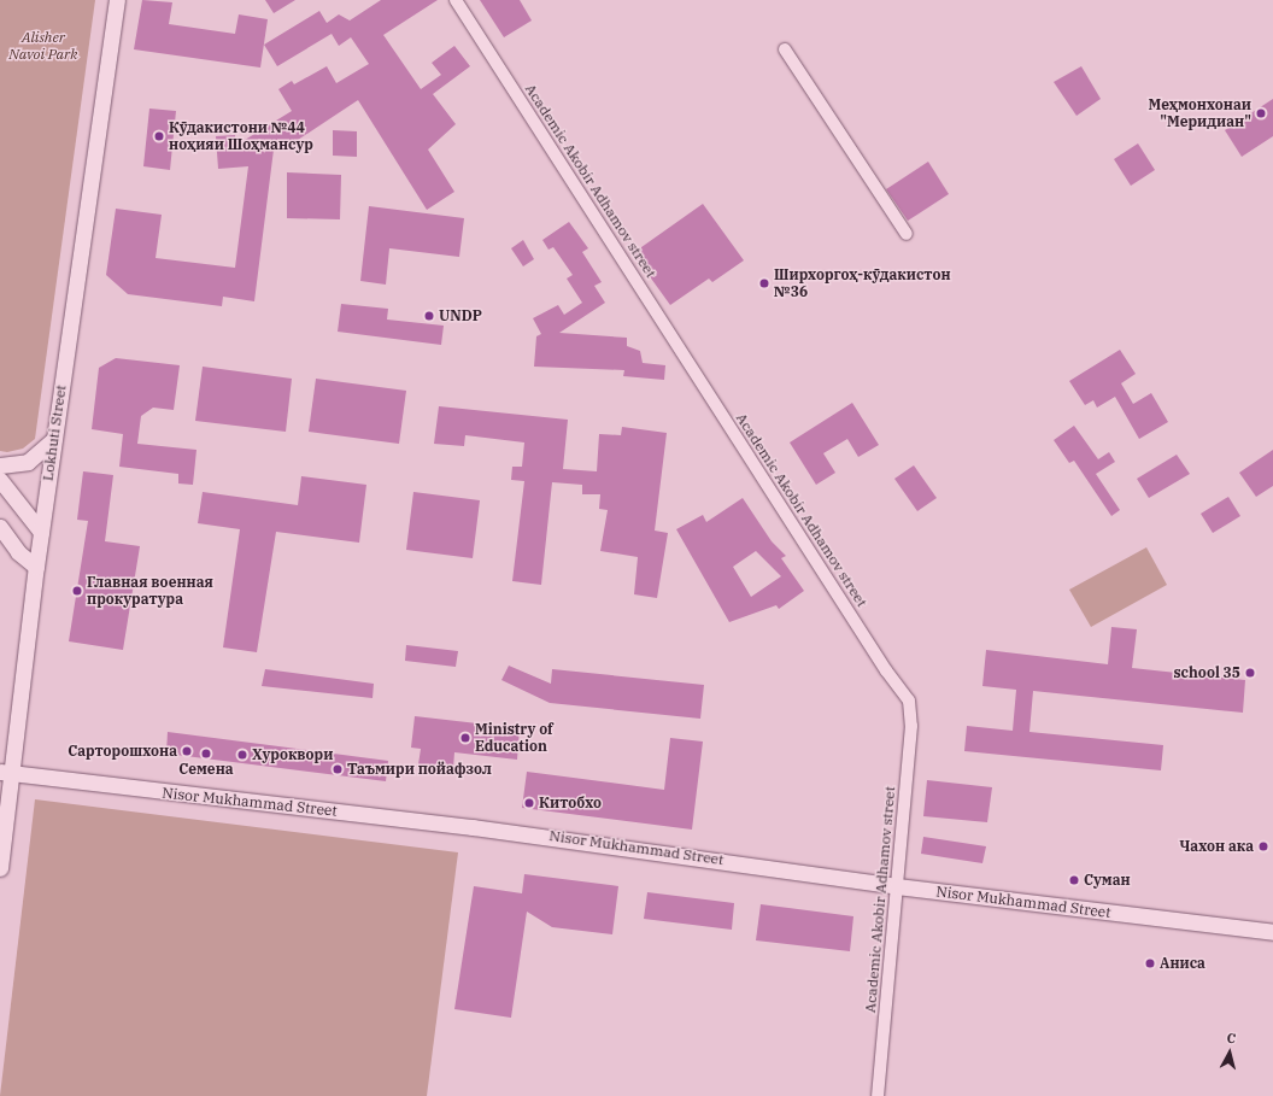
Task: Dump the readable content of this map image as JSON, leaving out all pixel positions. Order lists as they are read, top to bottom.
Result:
{
  "streets": {
    "street": ["Academic Akobir Adhamov street", "Lokhuti Street", "Nisor Mukhammad Street"]
  },
  "crossings": [
    ["Academic Akobir Adhamov street", "Nisor Mukhammad Street"],
    ["Lokhuti Street", "Nisor Mukhammad Street"]
  ],
  "parks": ["Alisher Navoi Park"],
  "places": [
    "Меҳмонхонаи \"Меридиан\"",
    "Кӯдакистони №44 ноҳияи Шоҳмансур",
    "Ширхоргоҳ-кӯдакистон №36",
    "UNDP",
    "Главная военная прокуратура",
    "school 35",
    "Ministry of Education",
    "Сарторошхона",
    "Семена",
    "Хуроквори",
    "Таъмири пойафзол",
    "Китобхо",
    "Чахон ака",
    "Суман",
    "Аниса"
  ],
  "north": "top"
}
